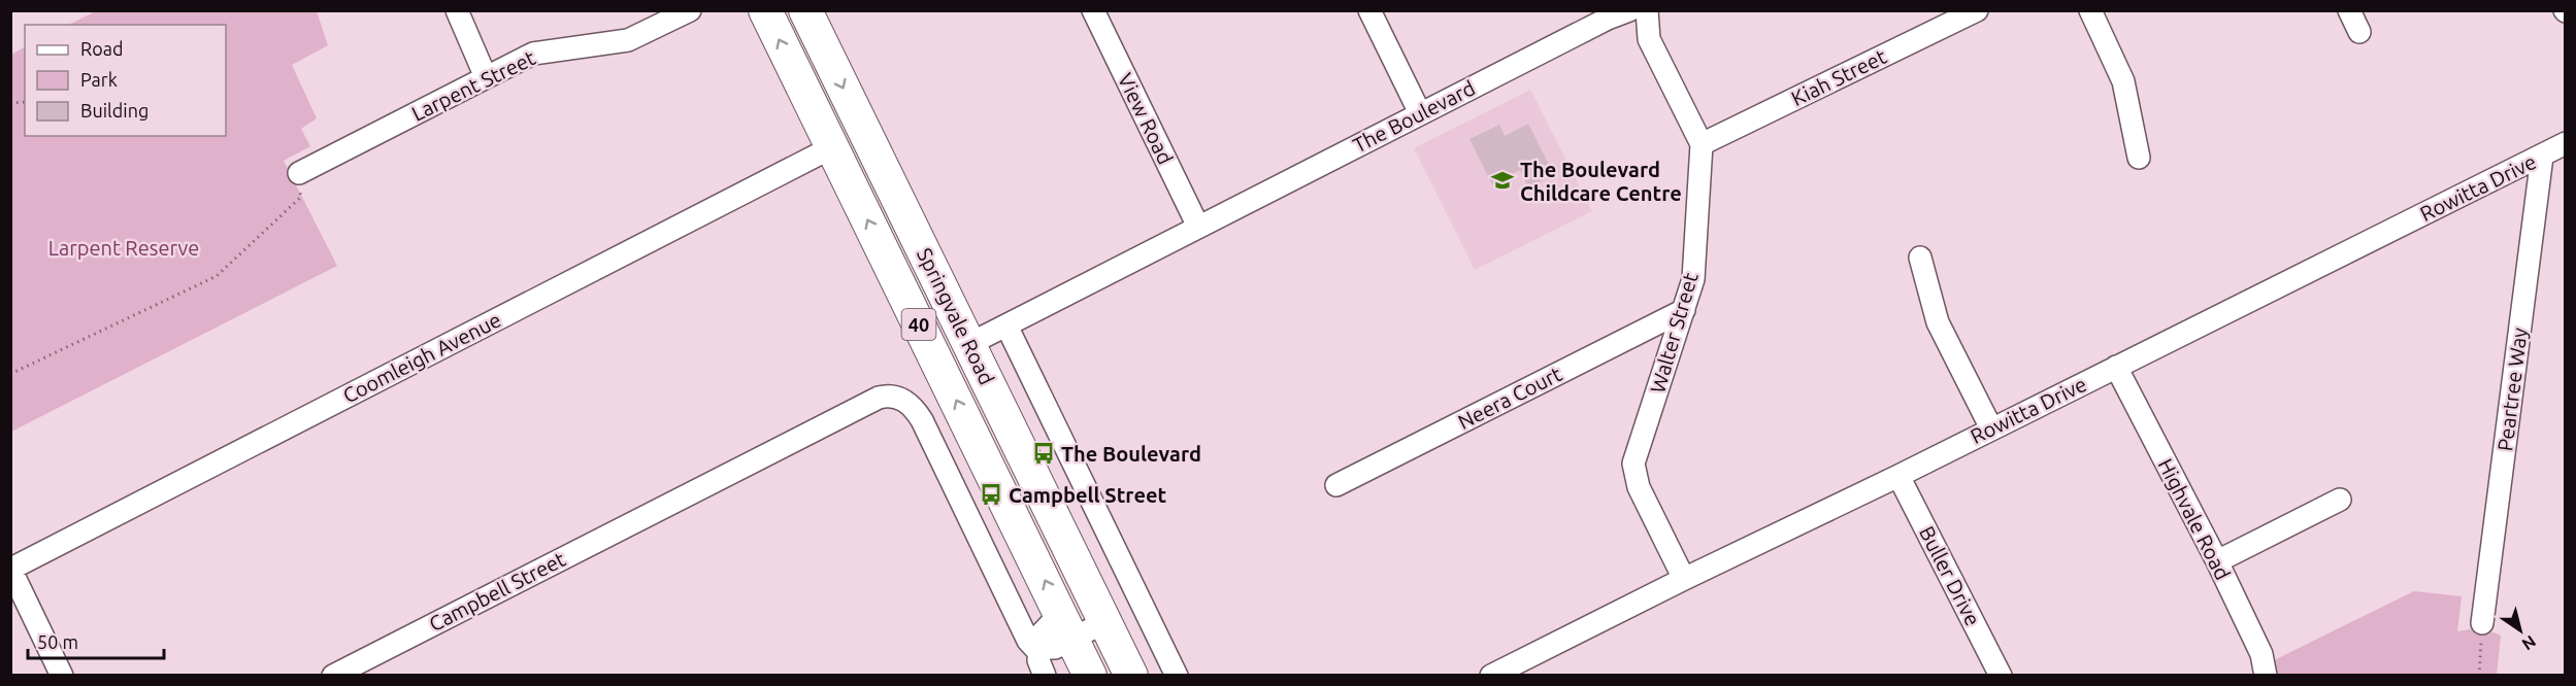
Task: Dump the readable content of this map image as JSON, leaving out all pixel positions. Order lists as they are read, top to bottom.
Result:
{
  "streets": {
    "highway": ["Springvale Road", "40"],
    "street": [
      "Kiah Street",
      "Larpent Street",
      "The Boulevard",
      "View Road",
      "Rowitta Drive",
      "Walter Street",
      "Coomleigh Avenue",
      "Peartree Way",
      "Neera Court",
      "Highvale Road",
      "Buller Drive",
      "Campbell Street"
    ]
  },
  "crossings": [
    ["Kiah Street", "Walter Street"],
    ["The Boulevard", "View Road"],
    ["The Boulevard", "Springvale Road"],
    ["Rowitta Drive", "Walter Street"],
    ["Rowitta Drive", "Peartree Way"],
    ["Rowitta Drive", "Highvale Road"],
    ["Rowitta Drive", "Buller Drive"],
    ["Springvale Road", "Coomleigh Avenue"],
    ["Walter Street", "Neera Court"]
  ],
  "parks": ["Larpent Reserve"],
  "places": {
    "school or university": ["The Boulevard Childcare Centre"],
    "bus stop": ["The Boulevard", "Campbell Street"]
  },
  "legend": ["Road", "Park", "Building"],
  "scale_bar": "50 m",
  "north": "bottom right"
}
